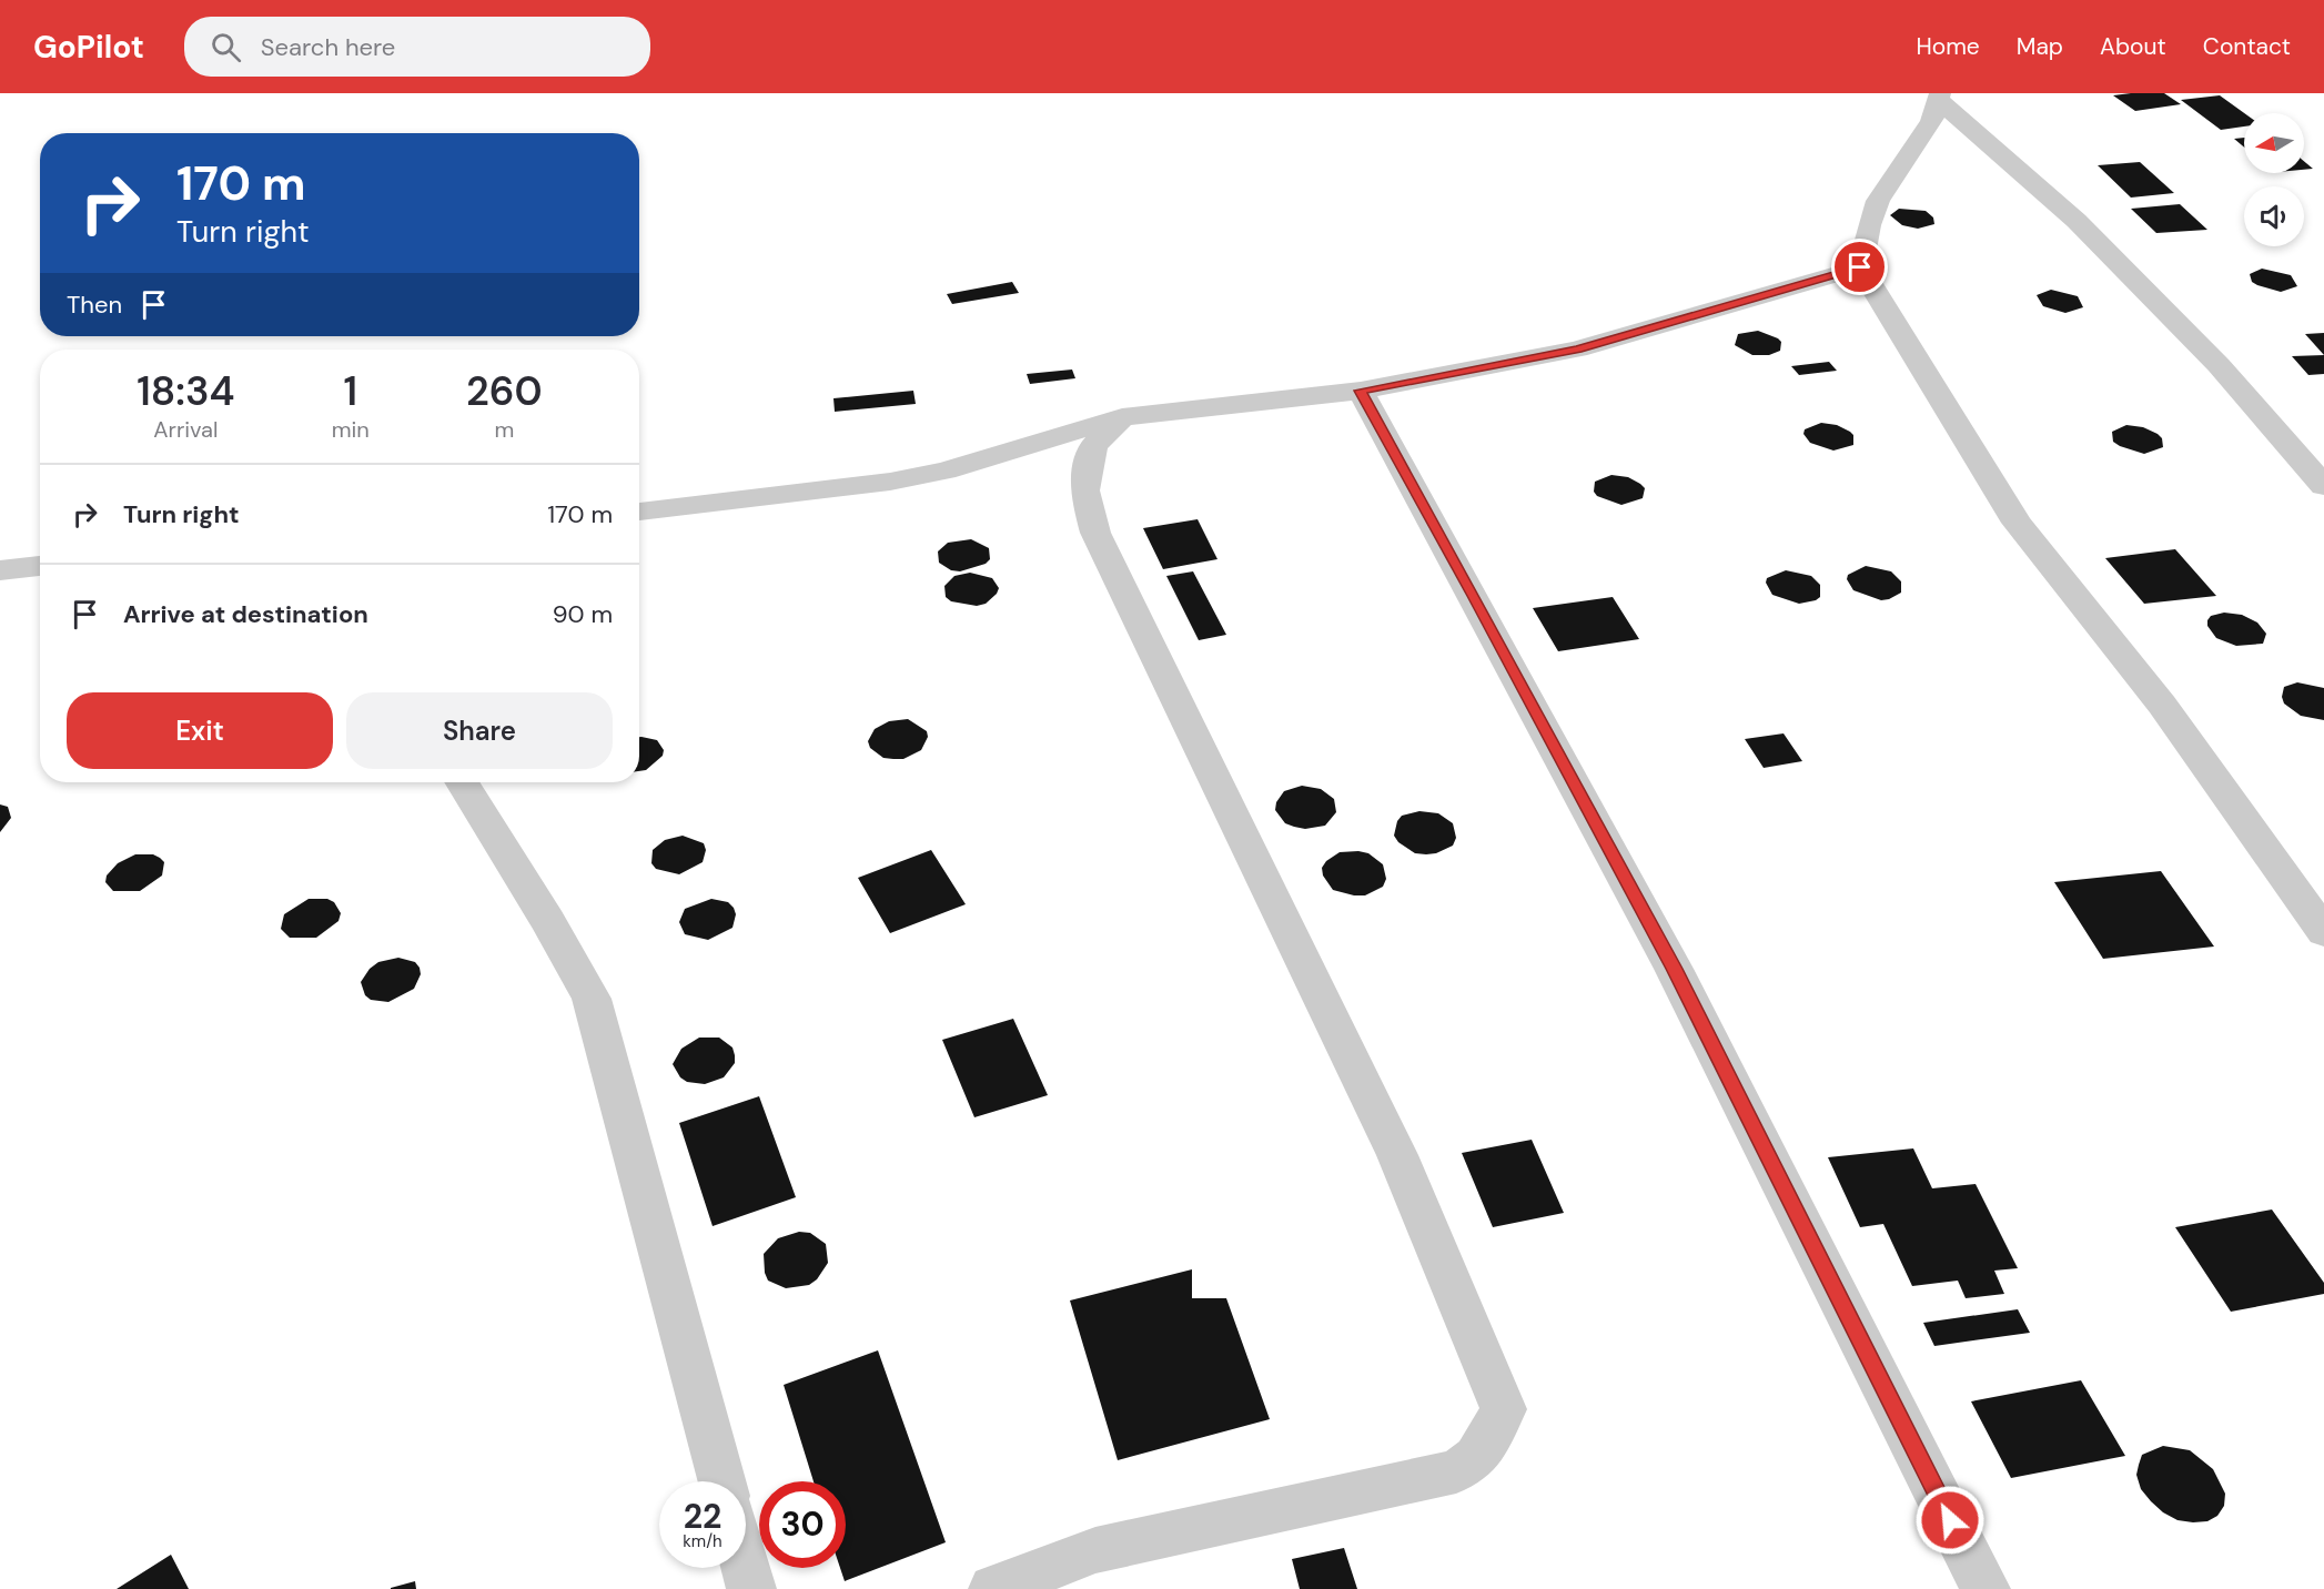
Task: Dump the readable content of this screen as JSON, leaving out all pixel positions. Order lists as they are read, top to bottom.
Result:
{
  "north": "left",
  "page": {
    "header": "GoPilot",
    "search": "Search here",
    "nav": [
      "Home",
      "Map",
      "About",
      "Contact"
    ],
    "turn": ["170 m", "Turn right"],
    "then": "Then",
    "eta": [
      "18:34",
      "Arrival",
      "1",
      "min",
      "260",
      "m"
    ],
    "list": [
      {
        "name": "Turn right",
        "value": "170 m"
      },
      {
        "name": "Arrive at destination",
        "value": "90 m"
      }
    ],
    "buttons": ["Exit", "Share"],
    "speed": "22 km/h",
    "limit": "30"
  }
}
